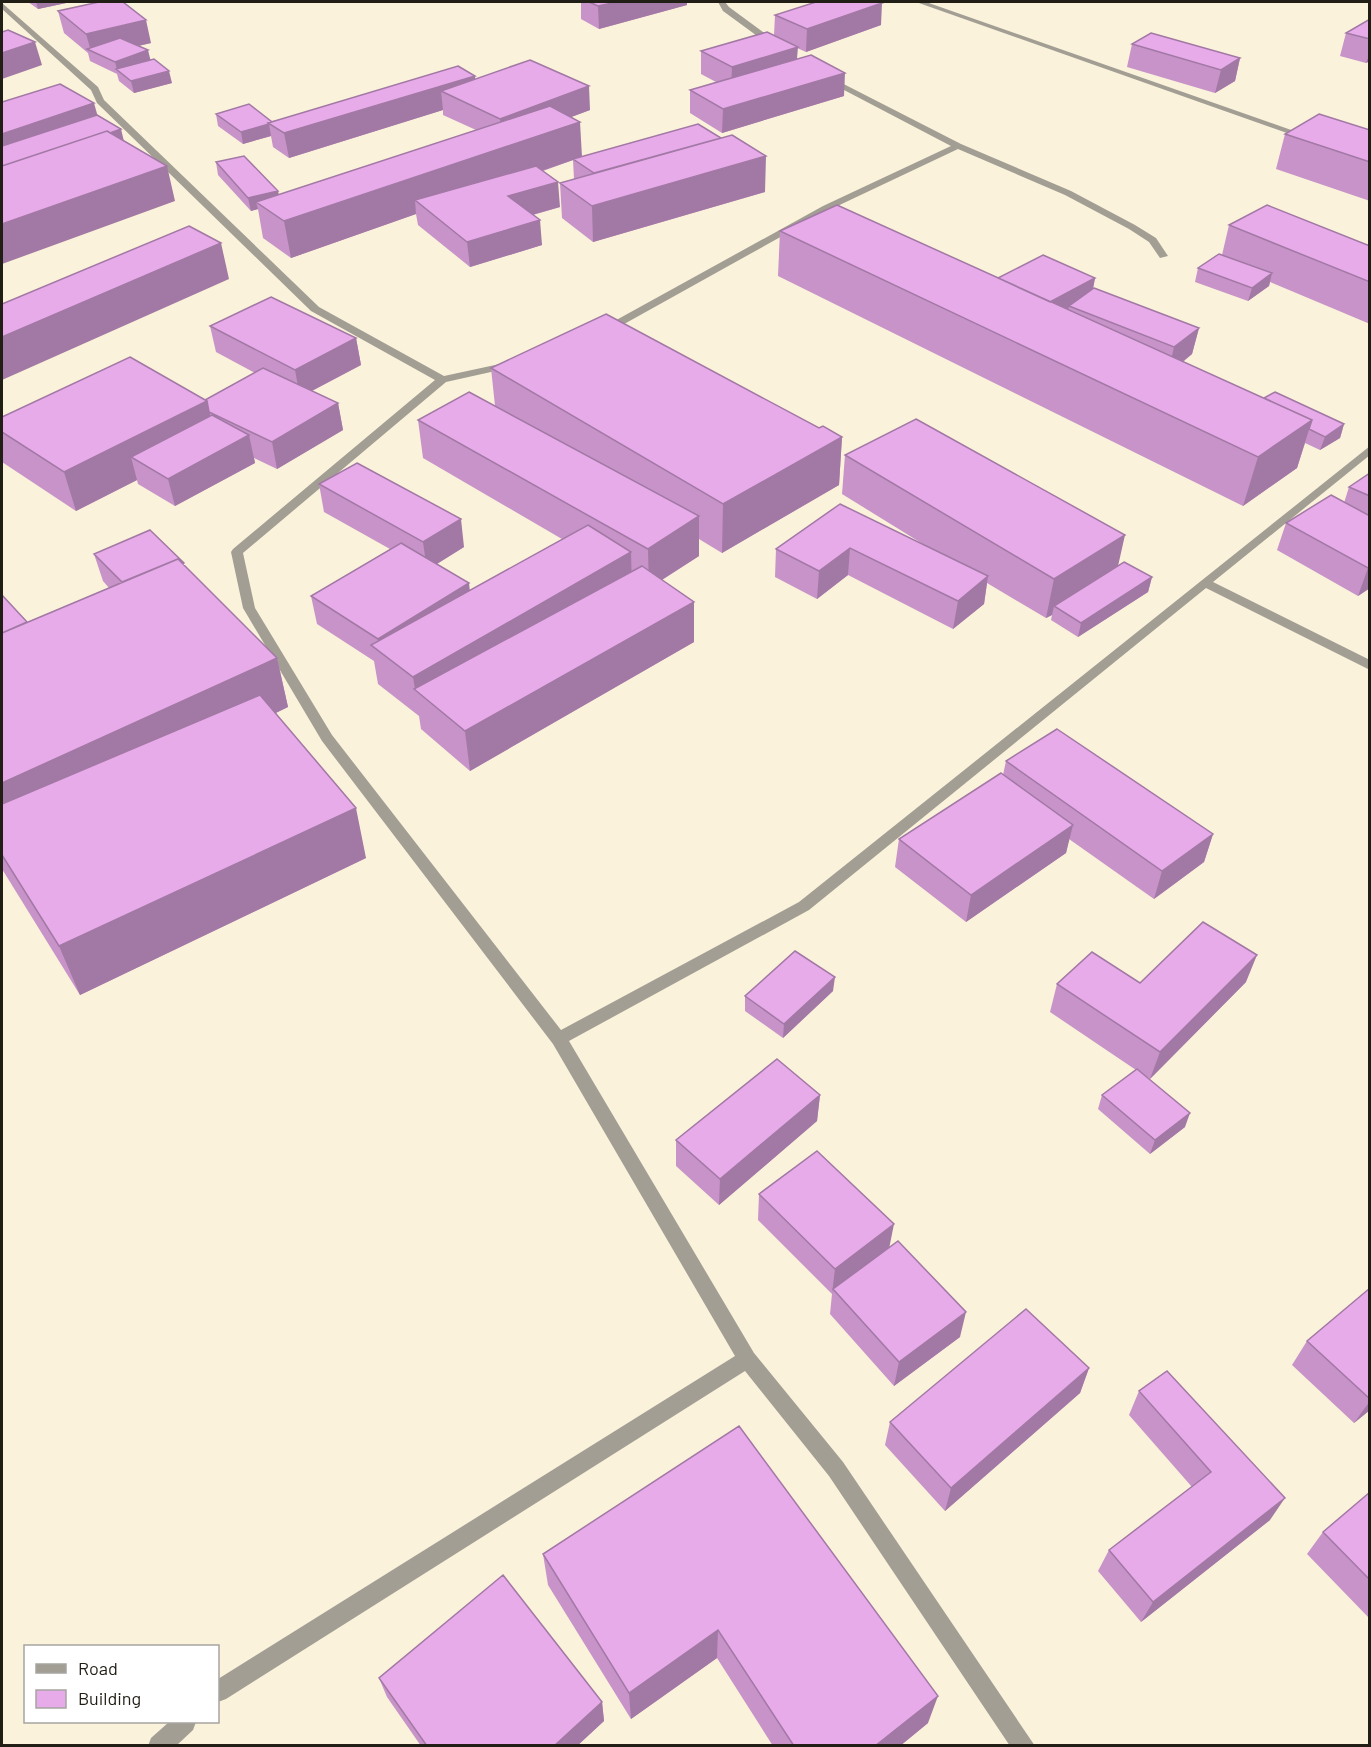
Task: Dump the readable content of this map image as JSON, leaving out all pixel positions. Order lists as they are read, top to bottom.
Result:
{
  "legend": ["Road", "Building"]
}
